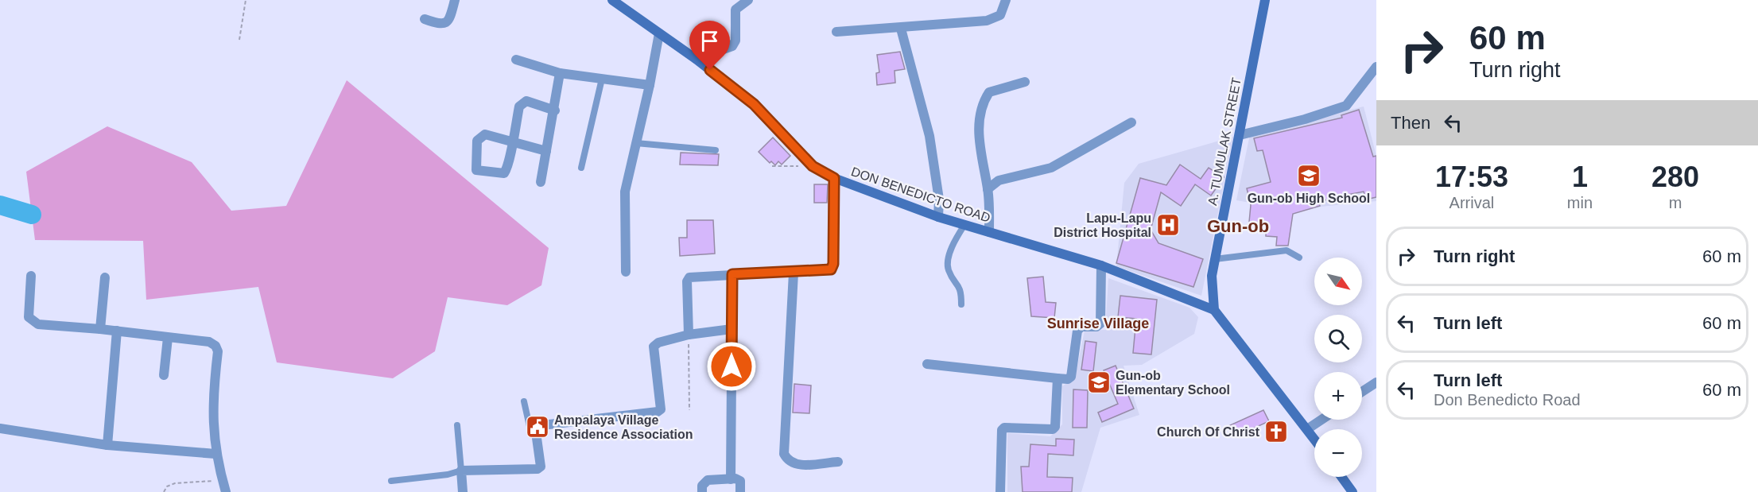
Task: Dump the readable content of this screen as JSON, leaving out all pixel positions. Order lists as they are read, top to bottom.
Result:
{
  "streets": {
    "street": ["A. TUMULAK STREET", "DON BENEDICTO ROAD"]
  },
  "crossings": [
    ["A. TUMULAK STREET", "DON BENEDICTO ROAD"]
  ],
  "districts": ["Gun-ob", "Sunrise Village"],
  "places": {
    "school or university": ["Gun-ob High School", "Gun-ob Elementary School"],
    "hospital": ["Lapu-Lapu District Hospital"],
    "public building": ["Ampalaya Village Residence Association"],
    "church": ["Church Of Christ"]
  },
  "north": "bottom right",
  "page": {
    "turn": ["60 m", "Turn right"],
    "then": "Then",
    "eta": [
      "17:53",
      "Arrival",
      "1",
      "min",
      "280",
      "m"
    ],
    "list": [
      {
        "name": "Turn right",
        "value": "60 m"
      },
      {
        "name": "Turn left",
        "value": "60 m"
      },
      {
        "name": "Turn left",
        "note": "Don Benedicto Road",
        "value": "60 m"
      }
    ],
    "map_buttons": ["+", "−"]
  }
}
